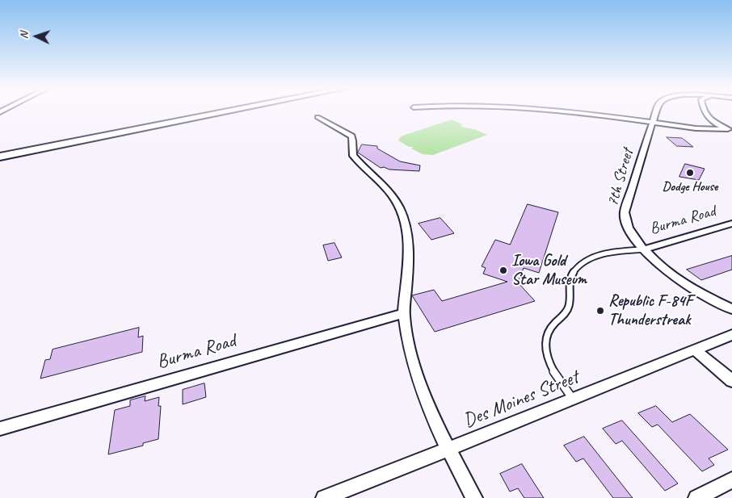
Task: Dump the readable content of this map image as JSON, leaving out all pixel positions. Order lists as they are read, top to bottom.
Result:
{
  "streets": {
    "street": ["7th Street", "Burma Road", "Des Moines Street"]
  },
  "crossings": [
    ["7th Street", "Burma Road"]
  ],
  "places": ["Dodge House", "Iowa Gold Star Museum", "Republic F-84F Thunderstreak"],
  "north": "left"
}
